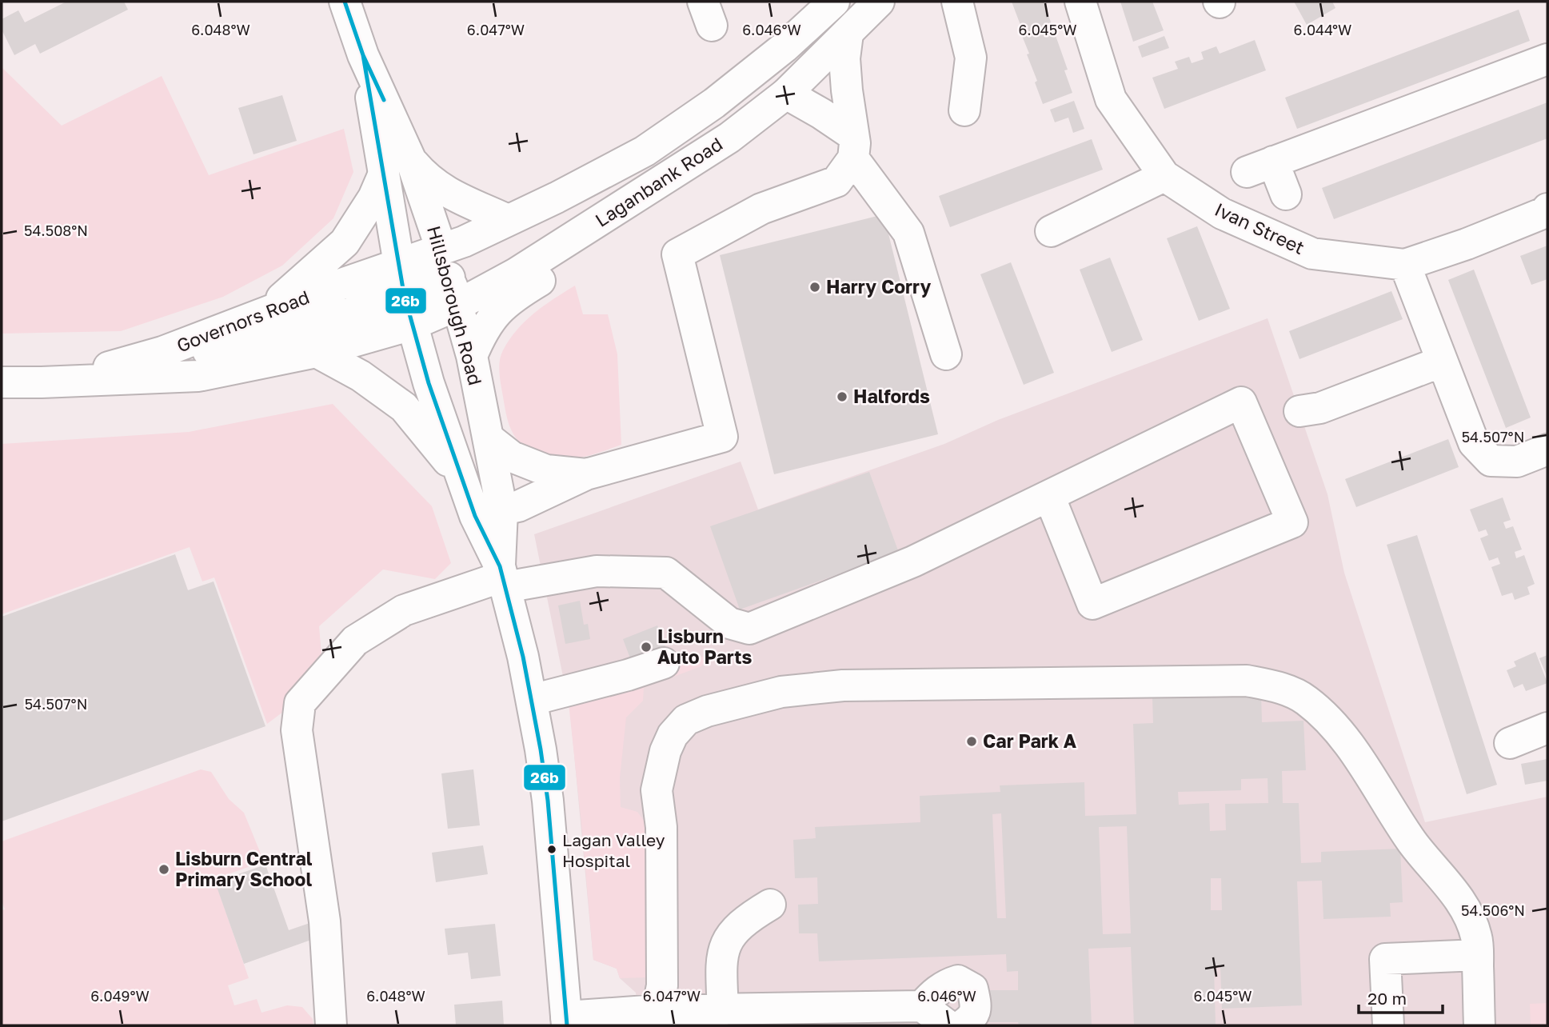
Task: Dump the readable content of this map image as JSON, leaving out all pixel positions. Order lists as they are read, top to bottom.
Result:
{
  "streets": {
    "main road": [
      "Laganbank Road",
      "Ivan Street",
      "Hillsborough Road",
      "Governors Road"
    ]
  },
  "crossings": [
    ["Laganbank Road", "Hillsborough Road"],
    ["Laganbank Road", "Governors Road"],
    ["Hillsborough Road", "Governors Road"]
  ],
  "places": [
    "Harry Corry",
    "Halfords",
    "Lisburn Auto Parts",
    "Car Park A",
    "Lagan Valley Hospital",
    "Lisburn Central Primary School"
  ],
  "lines": ["transit line 26b"],
  "scale_bar": "20 m",
  "coordinates": [
    "6.048°W",
    "6.047°W",
    "6.046°W",
    "6.045°W",
    "6.044°W",
    "54.508°N",
    "54.507°N",
    "54.506°N",
    "6.049°W"
  ]
}
